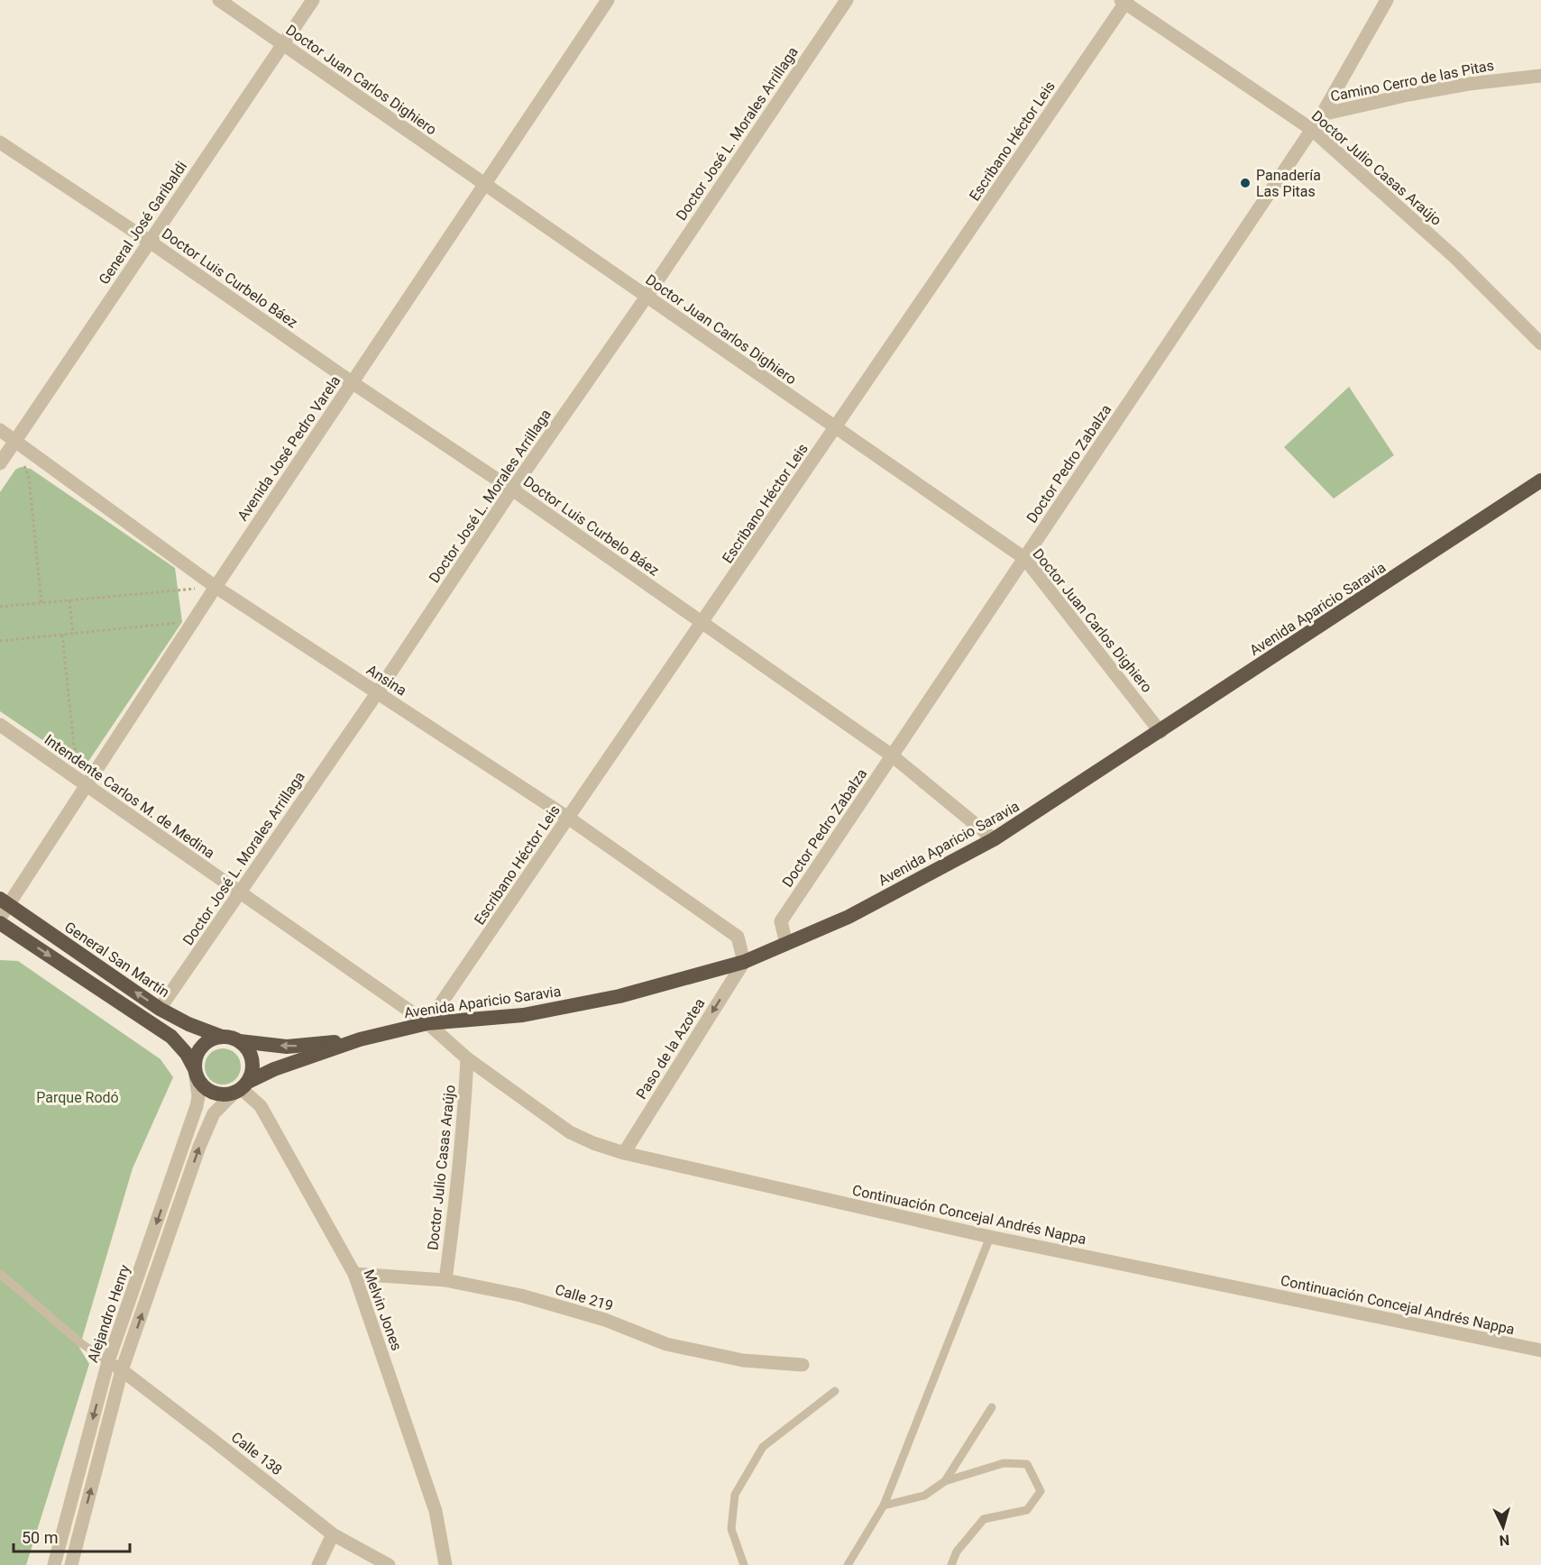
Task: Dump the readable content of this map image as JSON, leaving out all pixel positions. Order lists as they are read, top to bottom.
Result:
{
  "streets": {
    "highway": ["Avenida Aparicio Saravia", "General San Martín"],
    "street": [
      "Doctor Juan Carlos Dighiero",
      "Camino Cerro de las Pitas",
      "Doctor José L. Morales Arrillaga",
      "Escribano Héctor Leis",
      "Doctor Julio Casas Araújo",
      "General José Garibaldi",
      "Doctor Luis Curbelo Báez",
      "Avenida José Pedro Varela",
      "Doctor Pedro Zabalza",
      "Ansina",
      "Intendente Carlos M. de Medina",
      "Paso de la Azotea",
      "Continuación Concejal Andrés Nappa",
      "Calle 219",
      "Melvin Jones",
      "Alejandro Henry",
      "Calle 138"
    ]
  },
  "crossings": [
    ["Doctor Juan Carlos Dighiero", "Doctor José L. Morales Arrillaga"],
    ["Doctor Juan Carlos Dighiero", "Escribano Héctor Leis"],
    ["Doctor Juan Carlos Dighiero", "General José Garibaldi"],
    ["Doctor Juan Carlos Dighiero", "Avenida José Pedro Varela"],
    ["Doctor Juan Carlos Dighiero", "Doctor Pedro Zabalza"],
    ["Doctor Juan Carlos Dighiero", "Avenida Aparicio Saravia"],
    ["Camino Cerro de las Pitas", "Doctor Pedro Zabalza"],
    ["Doctor José L. Morales Arrillaga", "Doctor Luis Curbelo Báez"],
    ["Doctor José L. Morales Arrillaga", "Ansina"],
    ["Doctor José L. Morales Arrillaga", "Intendente Carlos M. de Medina"],
    ["Doctor José L. Morales Arrillaga", "General San Martín"],
    ["Escribano Héctor Leis", "Doctor Julio Casas Araújo"],
    ["Escribano Héctor Leis", "Doctor Luis Curbelo Báez"],
    ["Escribano Héctor Leis", "Avenida Aparicio Saravia"],
    ["Escribano Héctor Leis", "Ansina"],
    ["Escribano Héctor Leis", "Intendente Carlos M. de Medina"],
    ["Escribano Héctor Leis", "Continuación Concejal Andrés Nappa"],
    ["Doctor Julio Casas Araújo", "Doctor Pedro Zabalza"],
    ["Doctor Julio Casas Araújo", "Continuación Concejal Andrés Nappa"],
    ["Doctor Julio Casas Araújo", "Calle 219"],
    ["General José Garibaldi", "Doctor Luis Curbelo Báez"],
    ["General José Garibaldi", "Ansina"],
    ["Doctor Luis Curbelo Báez", "Avenida José Pedro Varela"],
    ["Doctor Luis Curbelo Báez", "Doctor Pedro Zabalza"],
    ["Doctor Luis Curbelo Báez", "Avenida Aparicio Saravia"],
    ["Avenida José Pedro Varela", "Ansina"],
    ["Avenida José Pedro Varela", "Intendente Carlos M. de Medina"],
    ["Avenida José Pedro Varela", "General San Martín"],
    ["Doctor Pedro Zabalza", "Avenida Aparicio Saravia"],
    ["Avenida Aparicio Saravia", "Ansina"],
    ["Avenida Aparicio Saravia", "Intendente Carlos M. de Medina"],
    ["Avenida Aparicio Saravia", "General San Martín"],
    ["Avenida Aparicio Saravia", "Paso de la Azotea"],
    ["Avenida Aparicio Saravia", "Continuación Concejal Andrés Nappa"],
    ["Avenida Aparicio Saravia", "Melvin Jones"],
    ["Avenida Aparicio Saravia", "Alejandro Henry"],
    ["Ansina", "Paso de la Azotea"],
    ["Intendente Carlos M. de Medina", "Continuación Concejal Andrés Nappa"],
    ["General San Martín", "Melvin Jones"],
    ["General San Martín", "Alejandro Henry"],
    ["Paso de la Azotea", "Continuación Concejal Andrés Nappa"],
    ["Calle 219", "Melvin Jones"],
    ["Melvin Jones", "Alejandro Henry"],
    ["Alejandro Henry", "Calle 138"]
  ],
  "one_way": ["Paso de la Azotea"],
  "parks": ["Parque Rodó"],
  "places": ["Panadería Las Pitas"],
  "scale_bar": "50 m",
  "north": "bottom"
}
